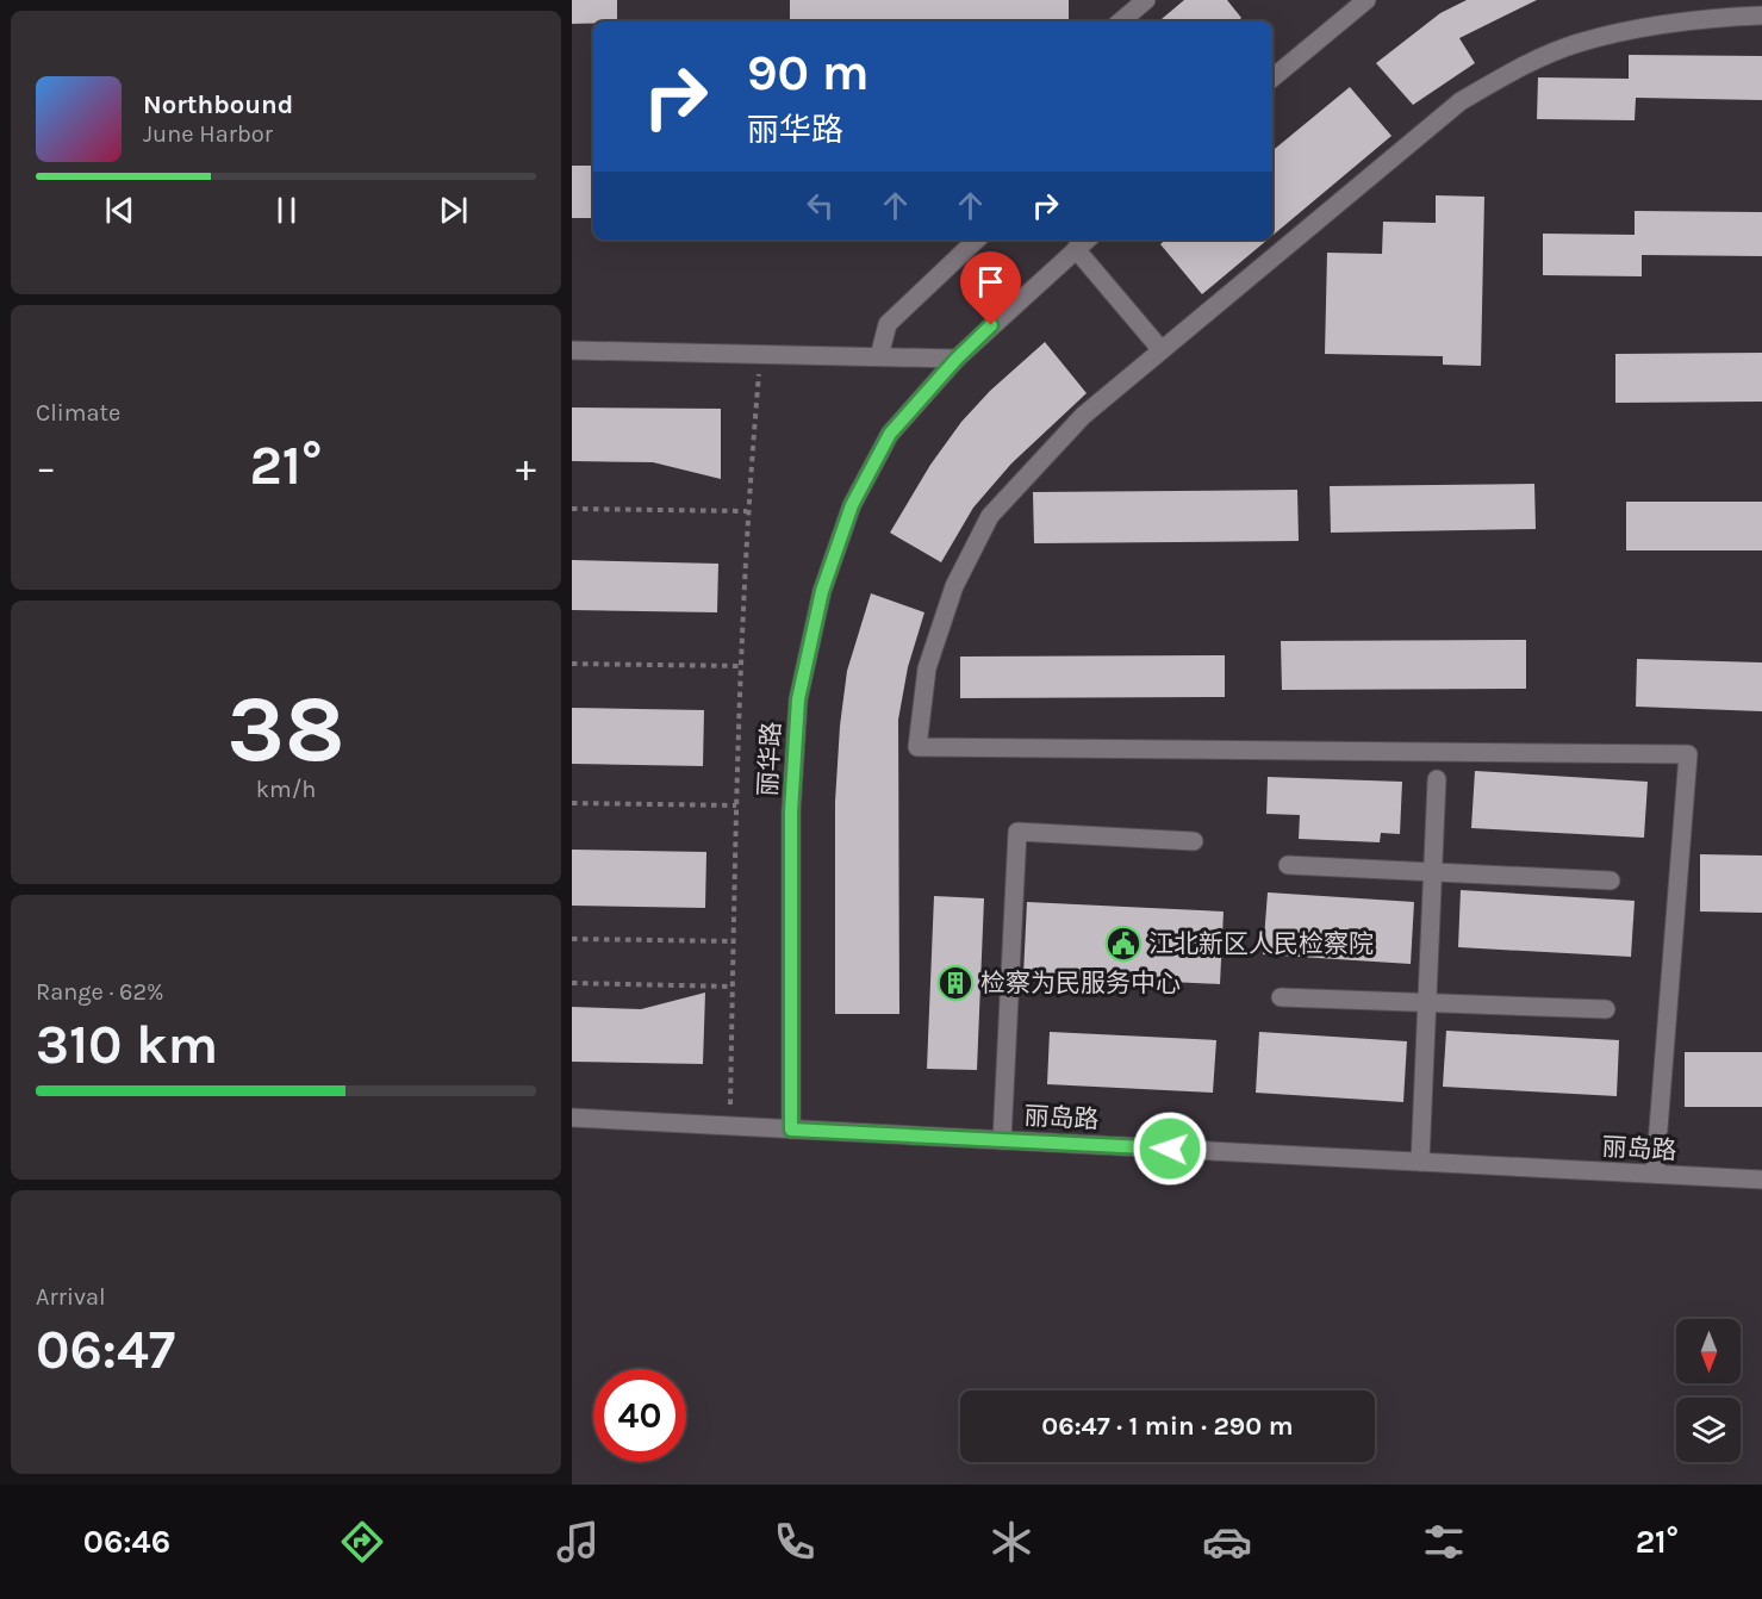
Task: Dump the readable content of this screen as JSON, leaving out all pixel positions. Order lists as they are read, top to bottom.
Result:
{
  "streets": {
    "street": ["丽华路", "丽岛路"]
  },
  "crossings": [
    ["丽华路", "丽岛路"]
  ],
  "places": {
    "public building": ["江北新区人民检察院"],
    "building": ["检察为民服务中心"]
  },
  "north": "bottom",
  "page": {
    "turn": ["90 m", "丽华路"],
    "song": ["Northbound", "June Harbor"],
    "tile": [
      "Climate",
      ["38", "km/h"],
      ["Range · 62%", "310 km"],
      ["Arrival", "06:47"]
    ],
    "heat": ["−", "21°", "+"],
    "limit": "40",
    "trip": "06:47 · 1 min · 290 m",
    "tabs": ["06:46", "21°"]
  }
}
